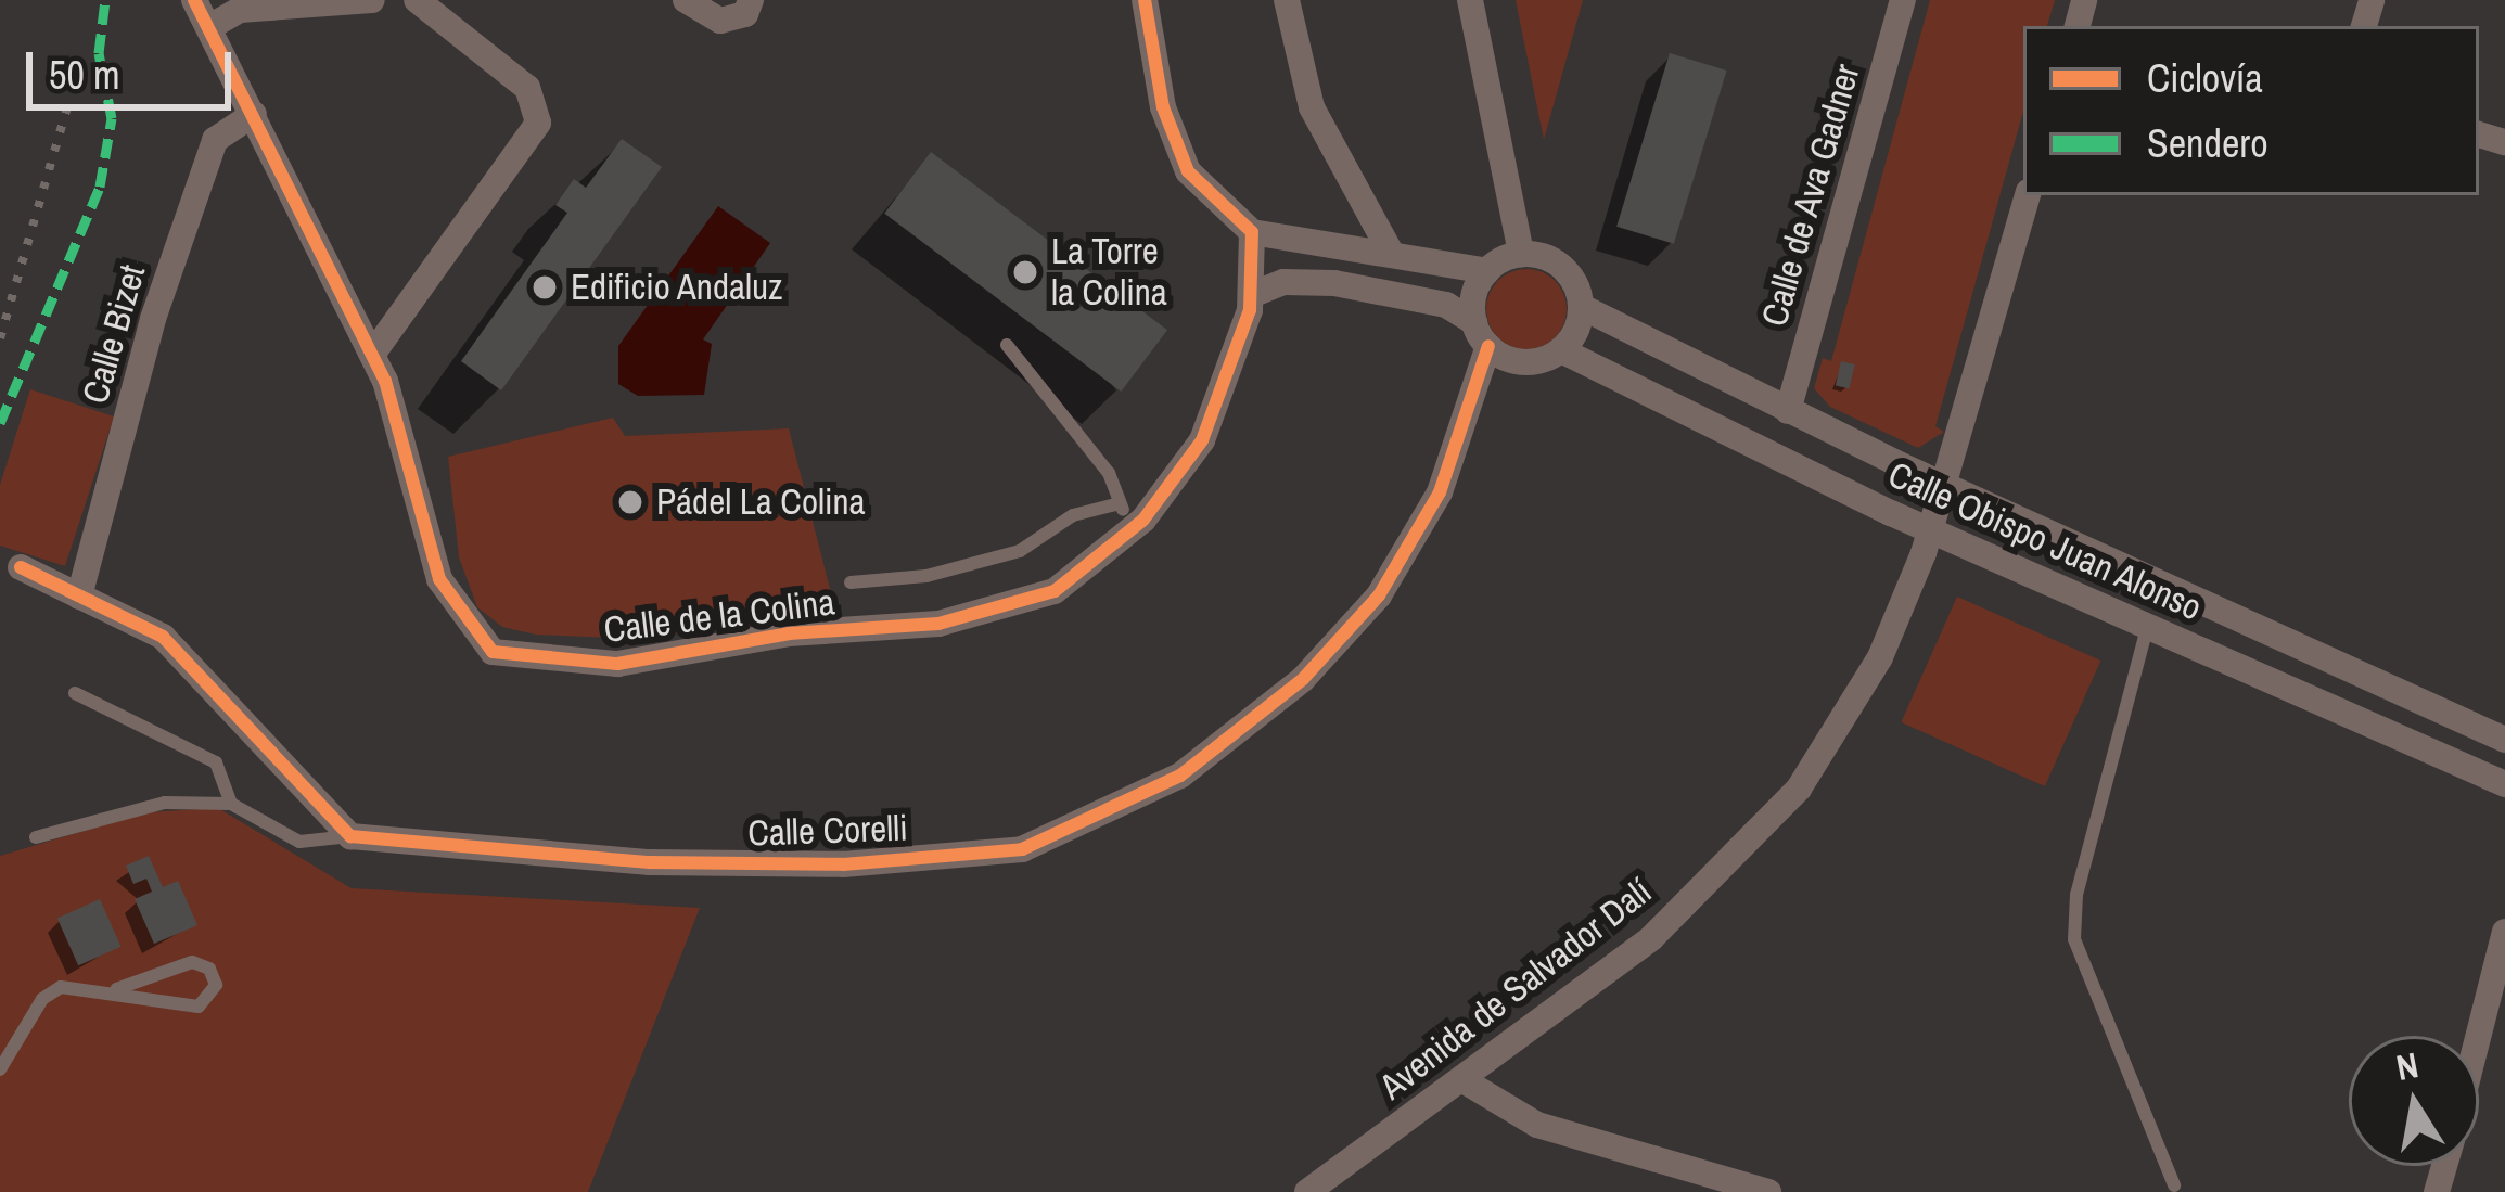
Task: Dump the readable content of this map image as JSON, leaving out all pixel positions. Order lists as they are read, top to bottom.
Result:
{
  "streets": {
    "street": [
      "Calle de Ava Gadner",
      "Calle Bizet",
      "Calle Obispo Juan Alonso",
      "Calle de la Colina",
      "Calle Corelli",
      "Avenida de Salvador Dalí"
    ]
  },
  "crossings": [
    ["Calle de Ava Gadner", "Calle Obispo Juan Alonso"],
    ["Calle Bizet", "Calle de la Colina"],
    ["Calle Obispo Juan Alonso", "Calle Corelli"],
    ["Calle Obispo Juan Alonso", "Avenida de Salvador Dalí"]
  ],
  "places": ["La Torre la Colina", "Edificio Andaluz", "Pádel La Colina"],
  "legend": ["Ciclovía", "Sendero"],
  "scale_bar": "50 m",
  "north": "top"
}
